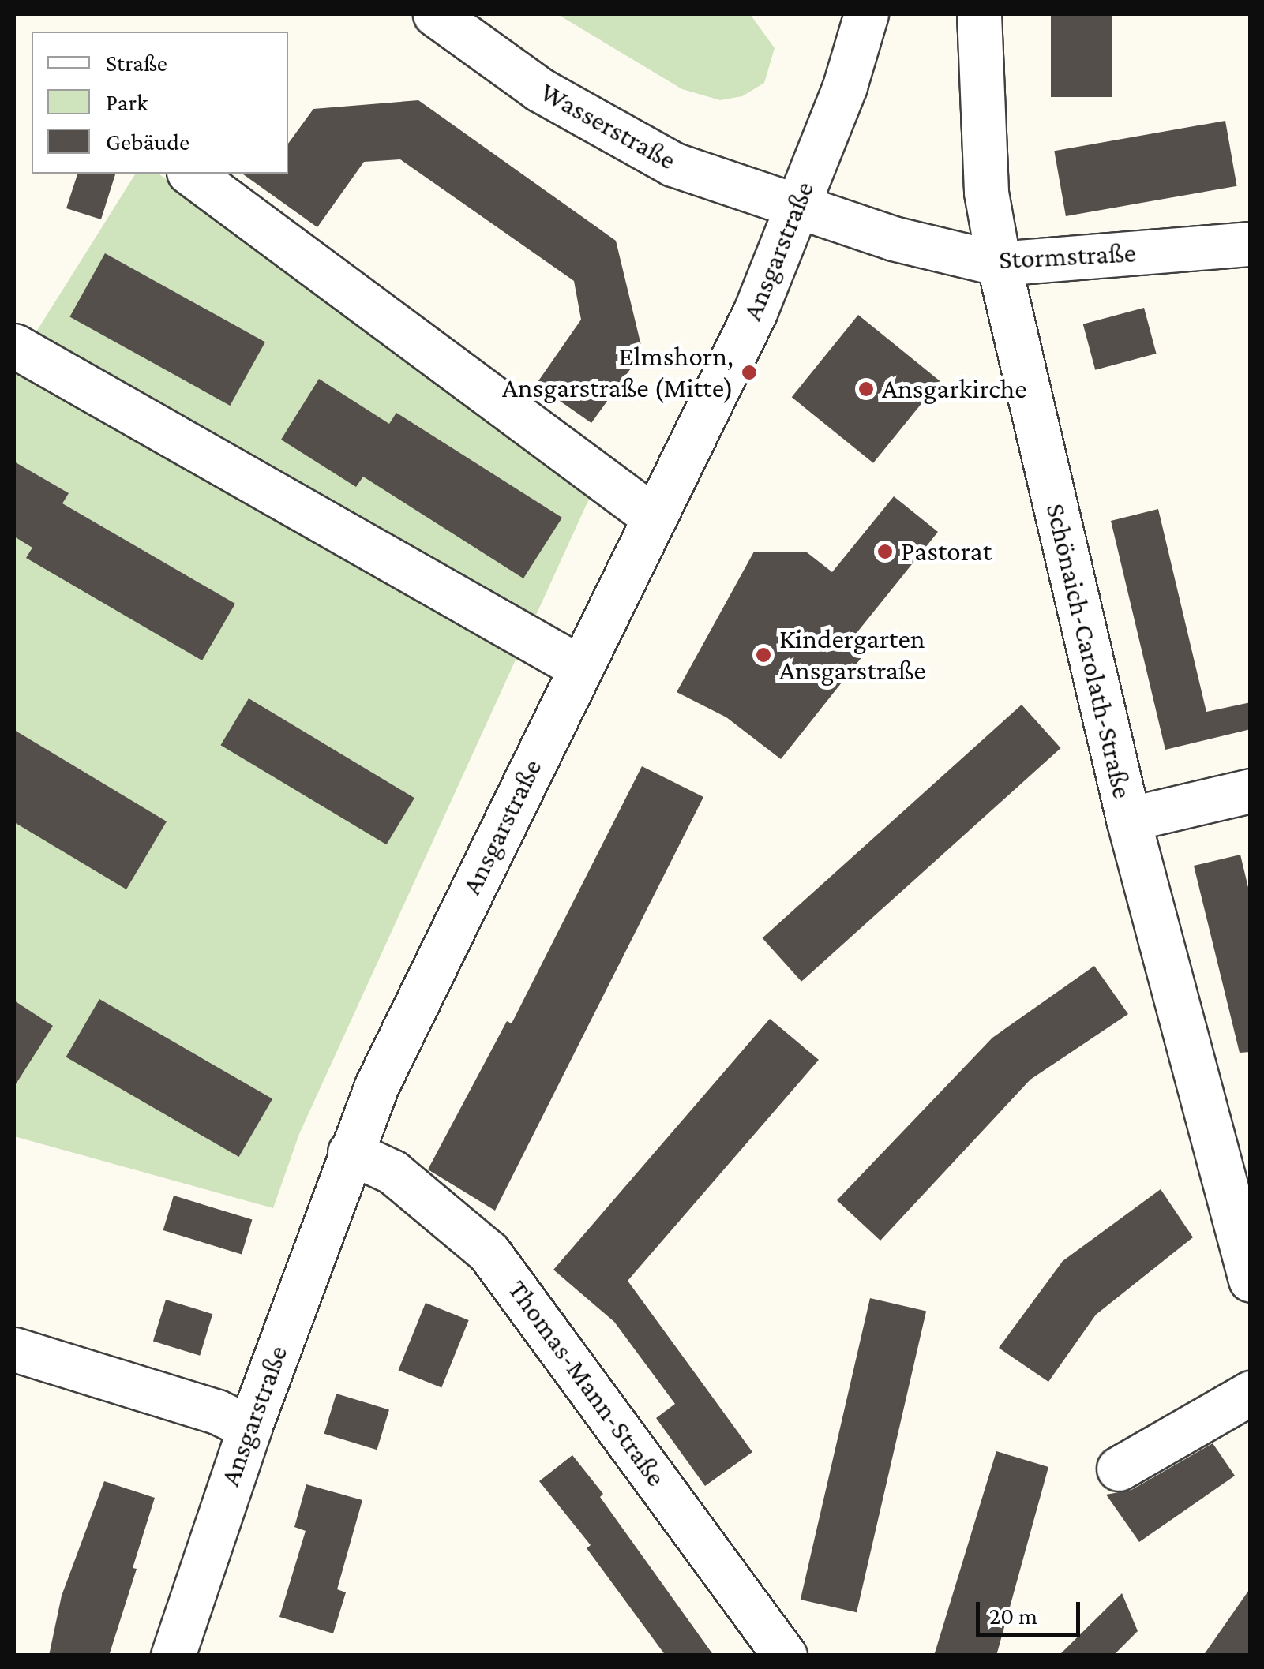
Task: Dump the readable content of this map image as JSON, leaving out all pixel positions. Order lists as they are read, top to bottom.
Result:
{
  "streets": {
    "street": [
      "Wasserstraße",
      "Ansgarstraße",
      "Stormstraße",
      "Schönaich-Carolath-Straße",
      "Thomas-Mann-Straße"
    ]
  },
  "crossings": [
    ["Wasserstraße", "Ansgarstraße"],
    ["Wasserstraße", "Stormstraße"],
    ["Ansgarstraße", "Stormstraße"],
    ["Ansgarstraße", "Thomas-Mann-Straße"],
    ["Stormstraße", "Schönaich-Carolath-Straße"]
  ],
  "places": [
    "Elmshorn, Ansgarstraße (Mitte)",
    "Ansgarkirche",
    "Pastorat",
    "Kindergarten Ansgarstraße"
  ],
  "legend": ["Straße", "Park", "Gebäude"],
  "scale_bar": "20 m"
}
